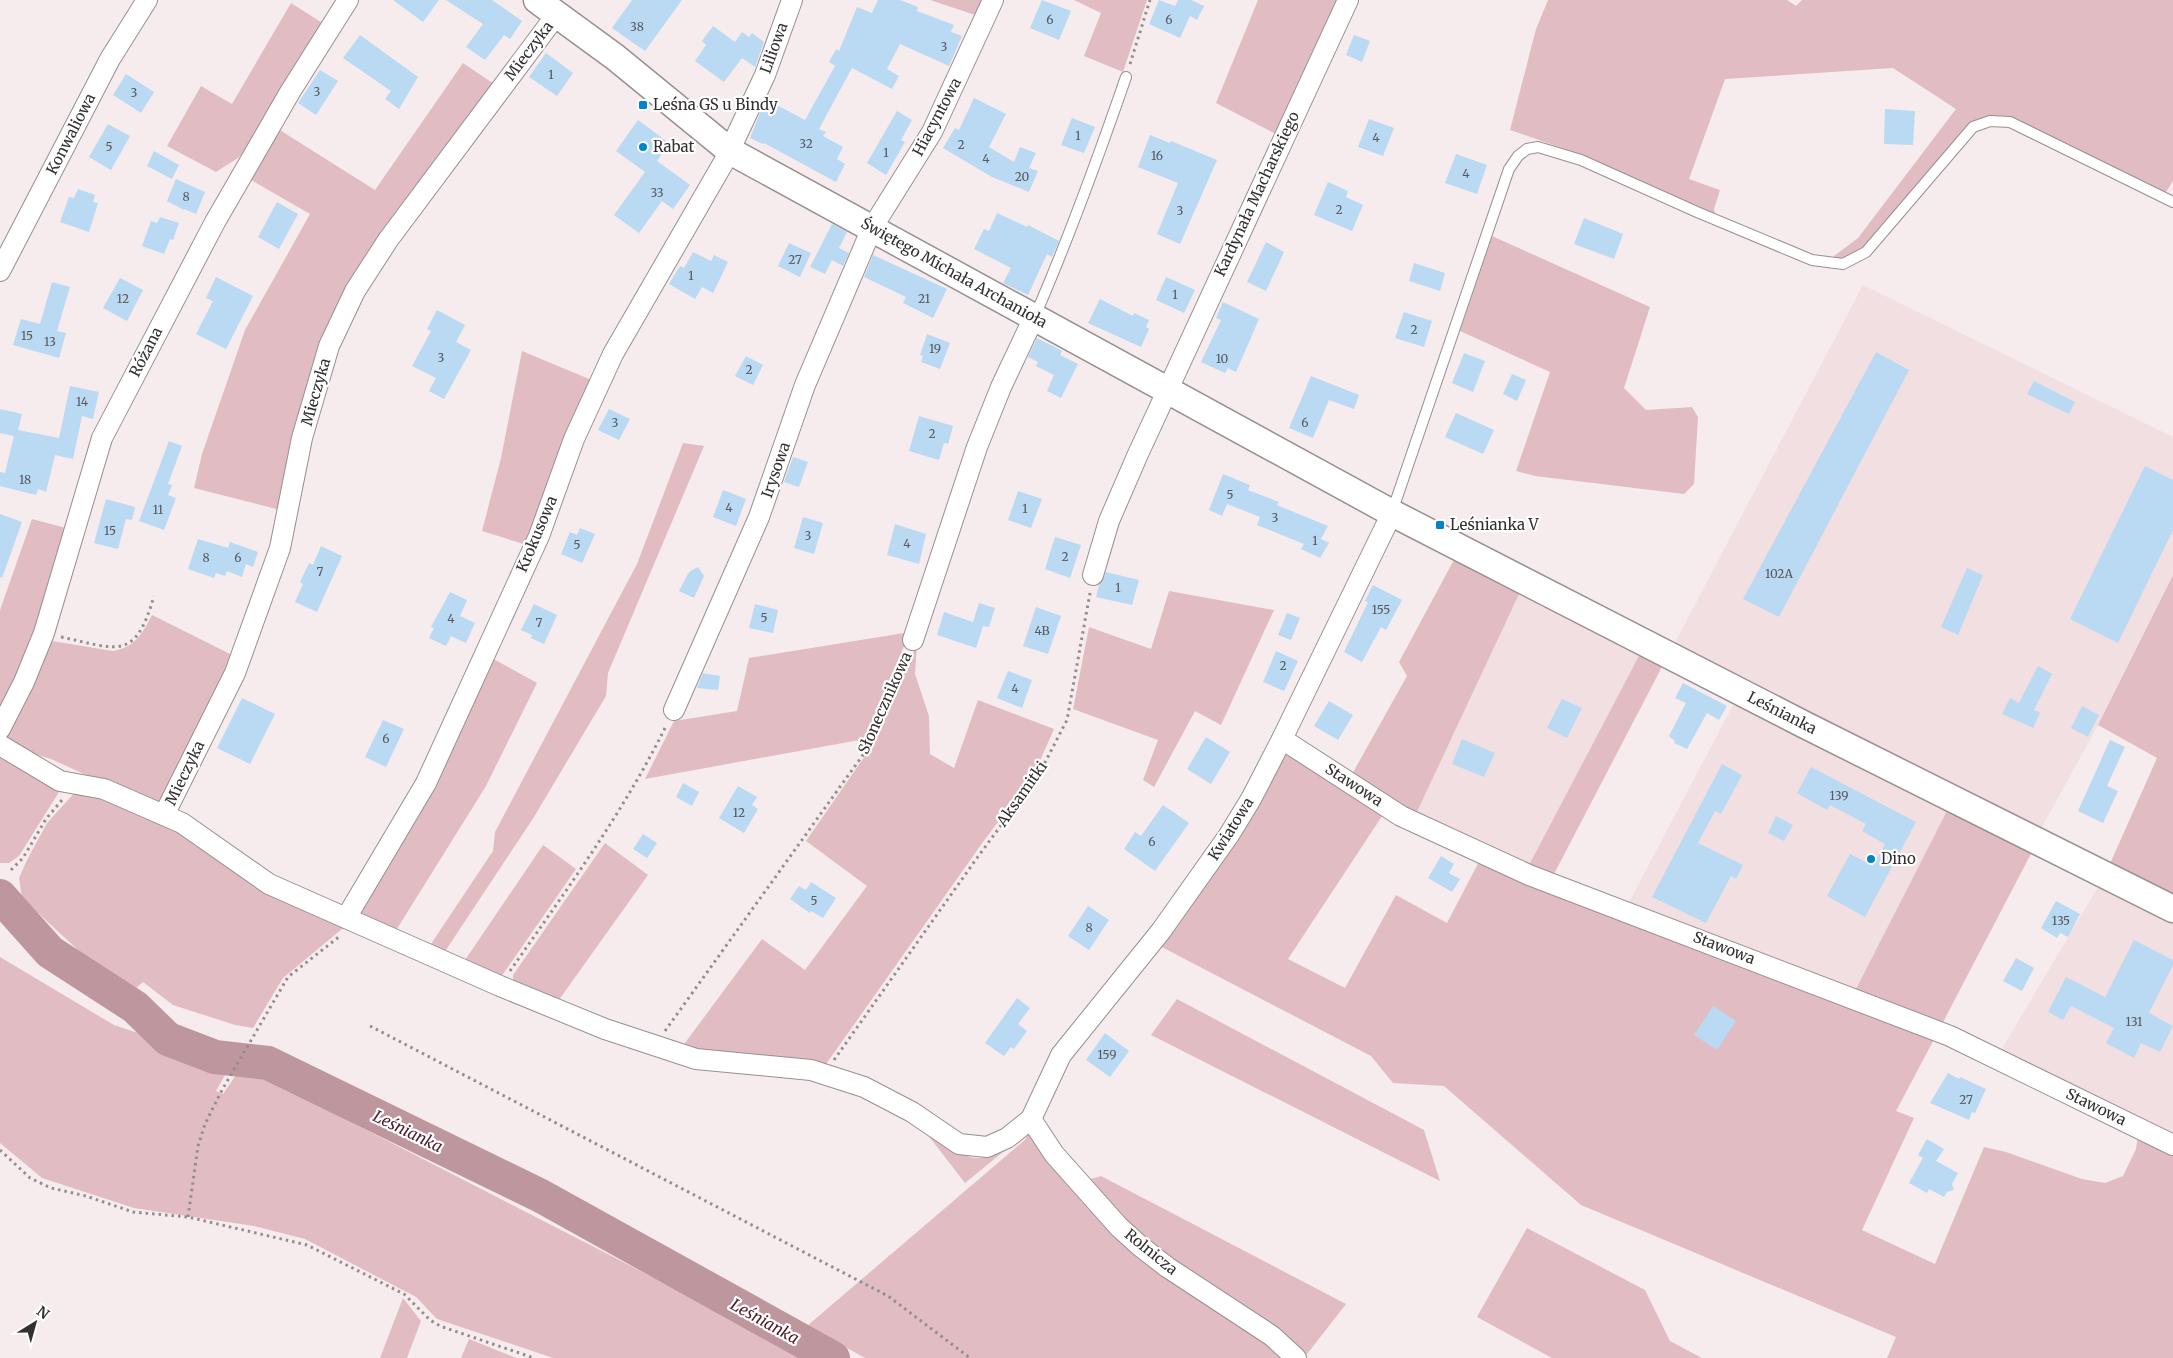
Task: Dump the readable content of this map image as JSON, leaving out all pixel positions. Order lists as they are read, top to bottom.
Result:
{
  "streets": {
    "street": [
      "Liliowa",
      "Mieczyka",
      "Hiacyntowa",
      "Konwaliowa",
      "Kardynała Macharskiego",
      "Świętego Michała Archanioła",
      "Różana",
      "Irysowa",
      "Krokusowa",
      "Słonecznikowa",
      "Leśnianka",
      "Stawowa",
      "Kwiatowa",
      "Rolnicza"
    ],
    "path": ["Aksamitki"]
  },
  "crossings": [
    ["Liliowa", "Świętego Michała Archanioła"],
    ["Liliowa", "Krokusowa"],
    ["Mieczyka", "Świętego Michała Archanioła"],
    ["Hiacyntowa", "Świętego Michała Archanioła"],
    ["Hiacyntowa", "Irysowa"],
    ["Kardynała Macharskiego", "Świętego Michała Archanioła"],
    ["Świętego Michała Archanioła", "Irysowa"],
    ["Świętego Michała Archanioła", "Krokusowa"],
    ["Świętego Michała Archanioła", "Słonecznikowa"],
    ["Świętego Michała Archanioła", "Leśnianka"],
    ["Świętego Michała Archanioła", "Kwiatowa"],
    ["Leśnianka", "Kwiatowa"],
    ["Stawowa", "Kwiatowa"],
    ["Kwiatowa", "Rolnicza"]
  ],
  "water": ["Leśnianka"],
  "places": {
    "transit": ["Leśna GS u Bindy", "Leśnianka V"],
    "other": ["Rabat", "Dino"]
  },
  "house_numbers": [
    "6",
    "6",
    "38",
    "3",
    "1",
    "3",
    "3",
    "1",
    "4",
    "32",
    "2",
    "5",
    "1",
    "16",
    "4",
    "4",
    "20",
    "33",
    "8",
    "2",
    "3",
    "27",
    "1",
    "1",
    "12",
    "21",
    "2",
    "15",
    "13",
    "19",
    "3",
    "10",
    "2",
    "14",
    "3",
    "6",
    "2",
    "18",
    "5",
    "4",
    "1",
    "11",
    "3",
    "15",
    "3",
    "1",
    "4",
    "5",
    "2",
    "8",
    "6",
    "7",
    "102A",
    "1",
    "155",
    "5",
    "4",
    "7",
    "4B",
    "2",
    "4",
    "6",
    "139",
    "12",
    "6",
    "5",
    "135",
    "8",
    "131",
    "159",
    "27"
  ],
  "north": "top right"
}
